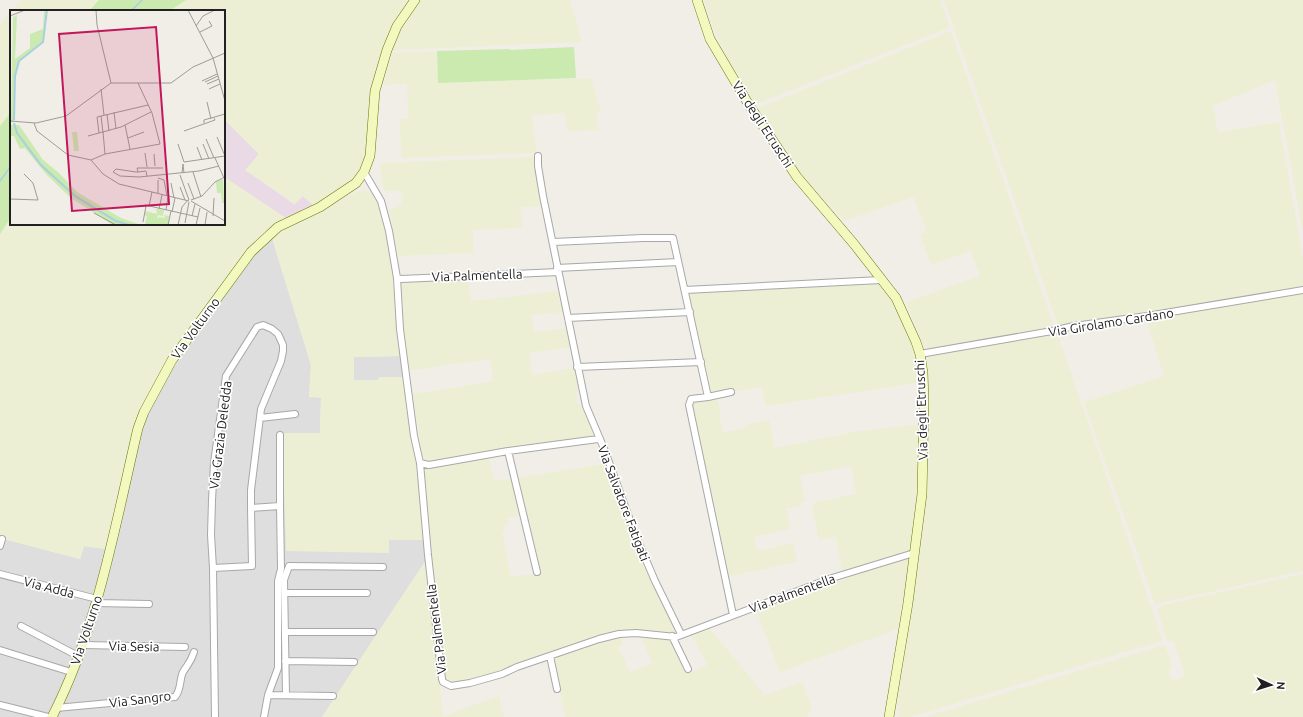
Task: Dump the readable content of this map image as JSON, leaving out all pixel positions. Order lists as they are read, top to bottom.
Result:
{
  "streets": {
    "street": [
      "Via degli Etruschi",
      "Via Palmentella",
      "Via Girolamo Cardano",
      "Via Volturno",
      "Via Grazia Deledda",
      "Via Salvatore Fatigati",
      "Via Adda",
      "Via Sesia",
      "Via Sangro"
    ]
  },
  "crossings": [
    ["Via degli Etruschi", "Via Palmentella"],
    ["Via degli Etruschi", "Via Girolamo Cardano"],
    ["Via Palmentella", "Via Volturno"],
    ["Via Palmentella", "Via Salvatore Fatigati"],
    ["Via Volturno", "Via Adda"],
    ["Via Volturno", "Via Sesia"],
    ["Via Volturno", "Via Sangro"]
  ],
  "north": "right"
}
